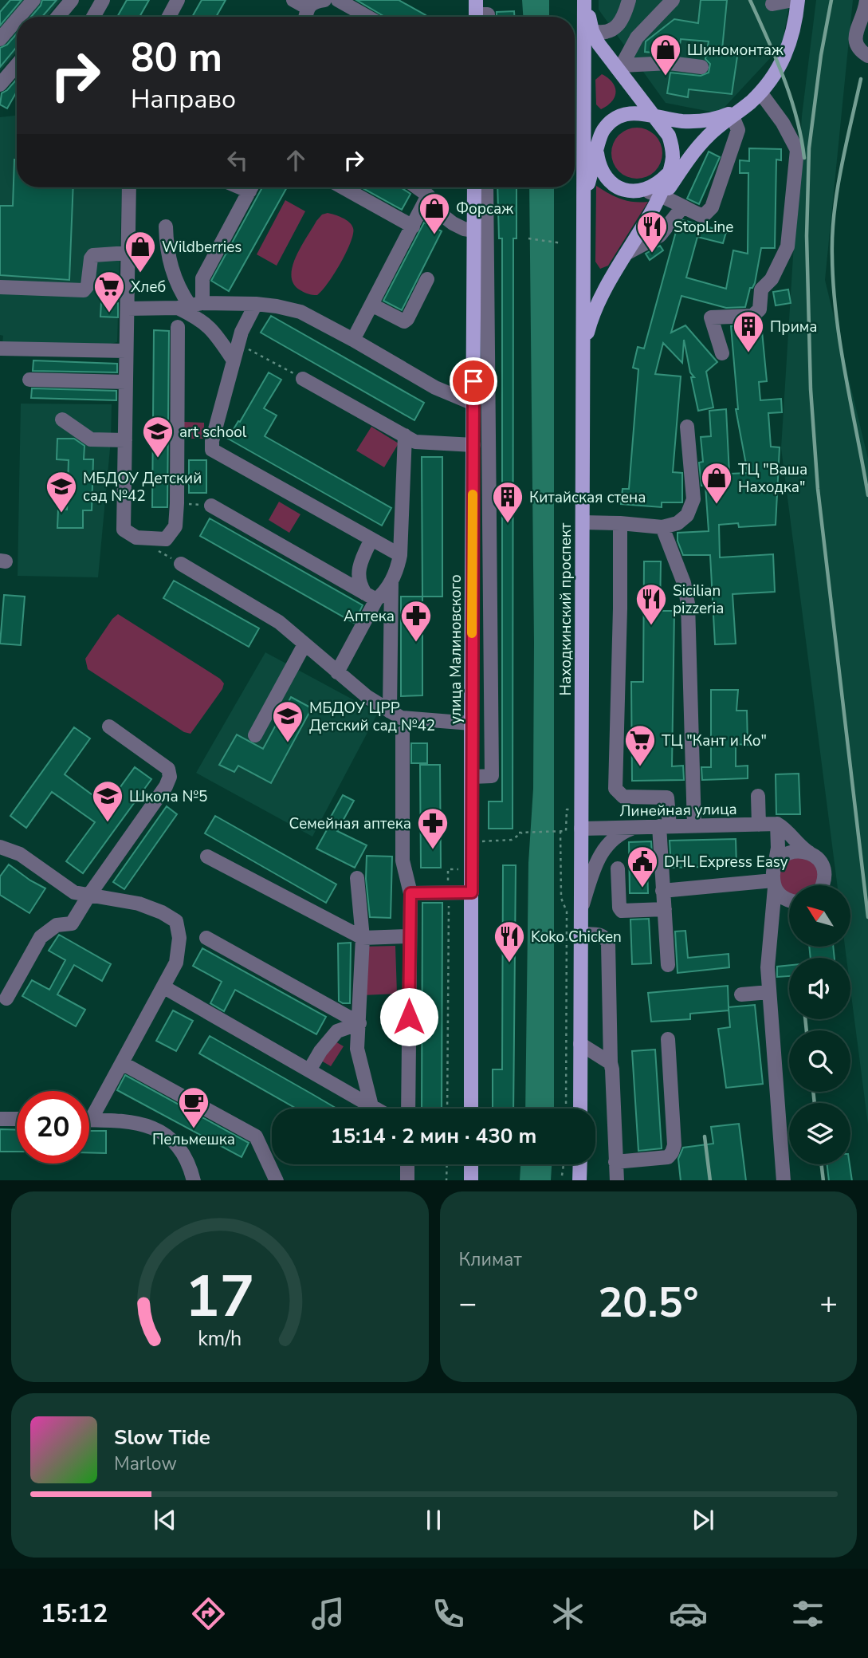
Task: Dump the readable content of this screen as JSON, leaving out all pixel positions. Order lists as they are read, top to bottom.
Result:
{
  "streets": {
    "main road": ["Находкинский проспект", "улица Малиновского"],
    "street": ["Линейная улица"]
  },
  "crossings": [
    ["Находкинский проспект", "Линейная улица"]
  ],
  "places": {
    "shop": [
      "Шиномонтаж",
      "Форсаж",
      "Wildberries",
      "ТЦ \"Ваша Находка\""
    ],
    "restaurant": ["StopLine", "Sicilian pizzeria", "Koko Chicken"],
    "supermarket": ["Хлеб", "ТЦ \"Кант и Ко\""],
    "building": ["Прима", "Китайская стена"],
    "school or university": [
      "art school",
      "МБДОУ Детский сад №42",
      "МБДОУ ЦРР Детский сад №42",
      "Школа №5"
    ],
    "pharmacy": ["Аптека", "Семейная аптека"],
    "public building": ["DHL Express Easy"],
    "cafe": ["Пельмешка"]
  },
  "north": "top left",
  "page": {
    "turn": ["80 m", "Направо"],
    "limit": "20",
    "trip": "15:14 · 2 мин · 430 m",
    "tile": "Климат",
    "heat": ["−", "20.5°", "+"],
    "song": ["Slow Tide", "Marlow"],
    "tabs": "15:12",
    "gauge": ["17", "km/h"]
  }
}
